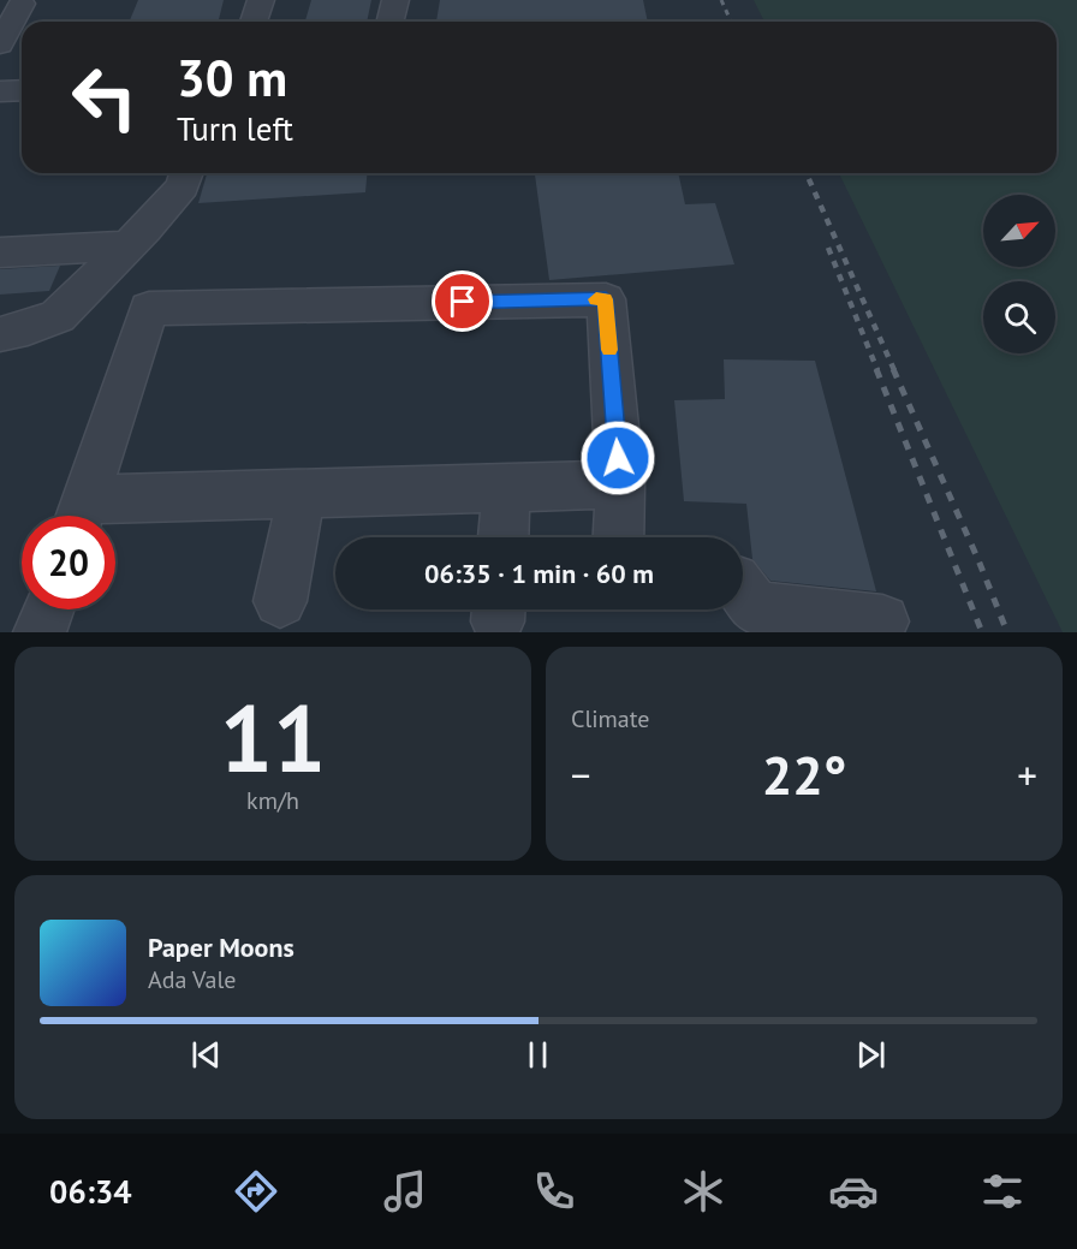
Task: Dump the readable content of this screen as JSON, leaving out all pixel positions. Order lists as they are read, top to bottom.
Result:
{
  "north": "top right",
  "page": {
    "turn": ["30 m", "Turn left"],
    "limit": "20",
    "trip": "06:35 · 1 min · 60 m",
    "tile": [
      ["11", "km/h"],
      "Climate"
    ],
    "heat": ["−", "22°", "+"],
    "song": ["Paper Moons", "Ada Vale"],
    "tabs": "06:34"
  }
}
